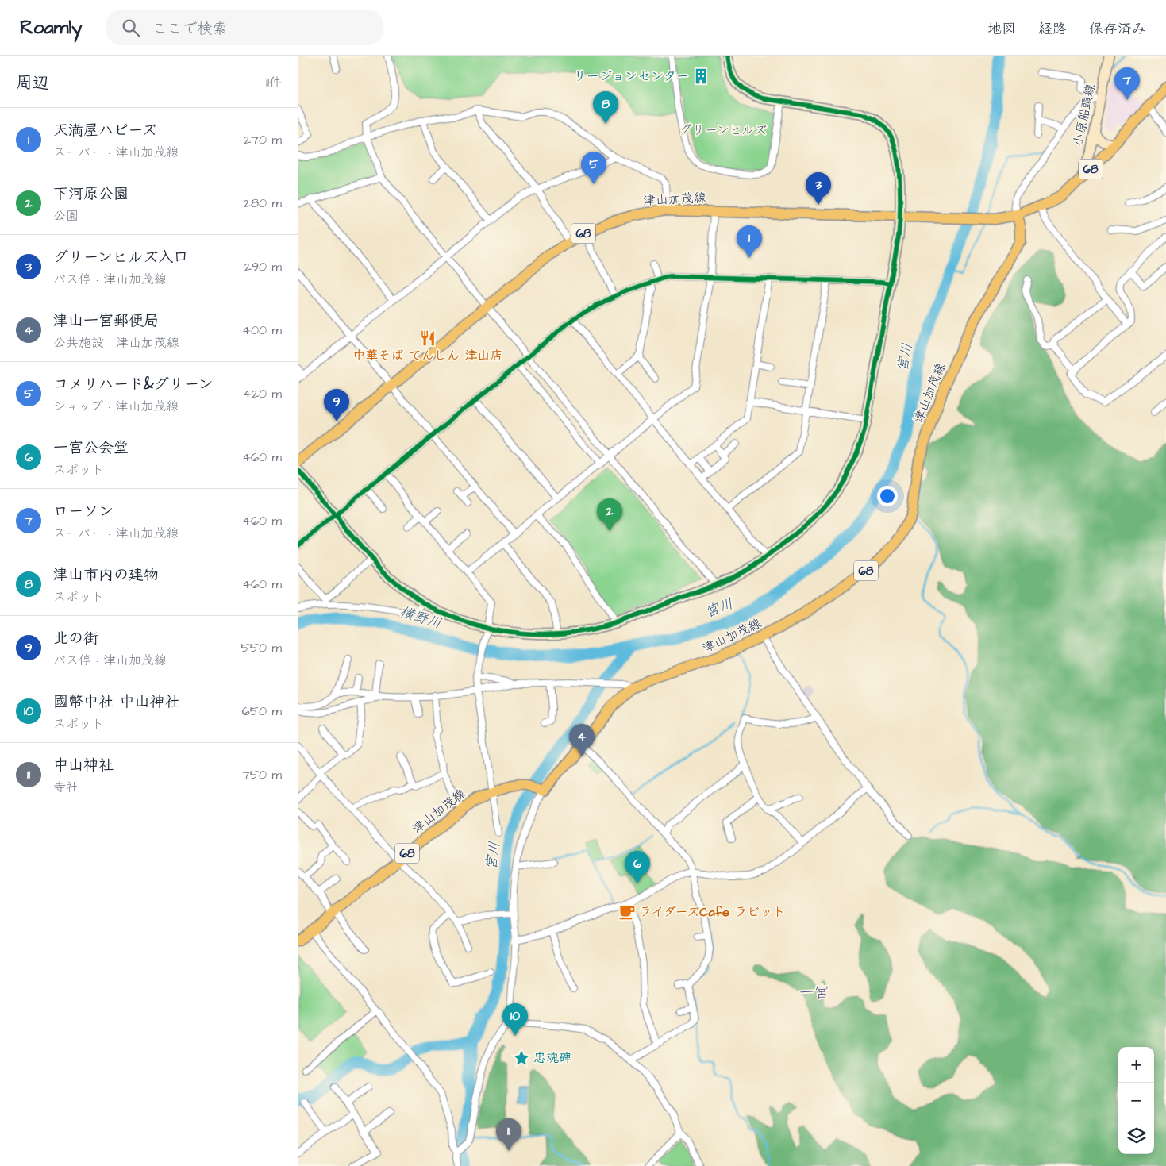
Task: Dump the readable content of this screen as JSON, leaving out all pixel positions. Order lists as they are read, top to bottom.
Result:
{
  "streets": {
    "main road": ["68", "津山加茂線"],
    "street": ["小原船頭線"]
  },
  "crossings": [
    ["小原船頭線", "津山加茂線"]
  ],
  "districts": ["一宮"],
  "water": ["宮川", "横野川"],
  "parks": ["グリーンヒルズ"],
  "places": {
    "building": ["リージョンセンター"],
    "restaurant": ["中華そば てんしん 津山店"],
    "cafe": ["ライダーズCafe ラビット"],
    "place": ["忠魂碑"]
  },
  "page": {
    "header": "Roamly",
    "search": "ここで検索",
    "nav": ["地図", "経路", "保存済み"],
    "heading": ["周辺", "11件"],
    "pins": [
      "7",
      "8",
      "5",
      "3",
      "1",
      "9",
      "2",
      "4",
      "6",
      "10",
      "11"
    ],
    "list": [
      {
        "mark": "1",
        "name": "天満屋ハピーズ",
        "note": "スーパー · 津山加茂線",
        "value": "270 m"
      },
      {
        "mark": "2",
        "name": "下河原公園",
        "note": "公園",
        "value": "280 m"
      },
      {
        "mark": "3",
        "name": "グリーンヒルズ入口",
        "note": "バス停 · 津山加茂線",
        "value": "290 m"
      },
      {
        "mark": "4",
        "name": "津山一宮郵便局",
        "note": "公共施設 · 津山加茂線",
        "value": "400 m"
      },
      {
        "mark": "5",
        "name": "コメリハード&グリーン",
        "note": "ショップ · 津山加茂線",
        "value": "420 m"
      },
      {
        "mark": "6",
        "name": "一宮公会堂",
        "note": "スポット",
        "value": "460 m"
      },
      {
        "mark": "7",
        "name": "ローソン",
        "note": "スーパー · 津山加茂線",
        "value": "460 m"
      },
      {
        "mark": "8",
        "name": "津山市内の建物",
        "note": "スポット",
        "value": "460 m"
      },
      {
        "mark": "9",
        "name": "北の街",
        "note": "バス停 · 津山加茂線",
        "value": "550 m"
      },
      {
        "mark": "10",
        "name": "國幣中社 中山神社",
        "note": "スポット",
        "value": "650 m"
      },
      {
        "mark": "11",
        "name": "中山神社",
        "note": "寺社",
        "value": "750 m"
      }
    ],
    "map_buttons": ["+", "−"]
  }
}
